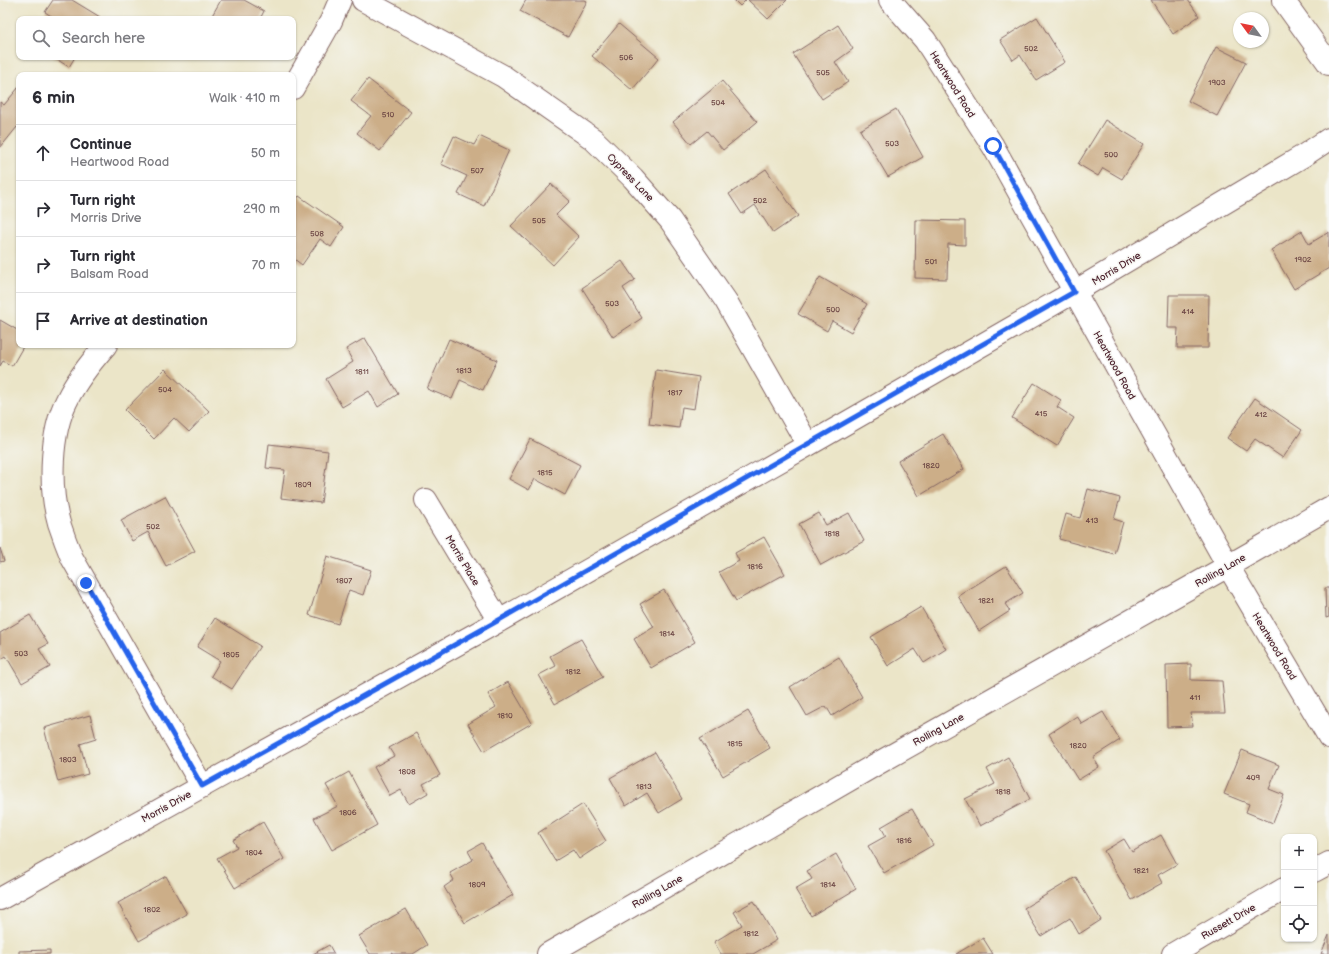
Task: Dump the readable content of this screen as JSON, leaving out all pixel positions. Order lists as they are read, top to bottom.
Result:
{
  "streets": {
    "street": [
      "Heartwood Road",
      "Cypress Lane",
      "Morris Drive",
      "Morris Place",
      "Rolling Lane",
      "Russett Drive"
    ]
  },
  "crossings": [
    ["Heartwood Road", "Morris Drive"],
    ["Heartwood Road", "Rolling Lane"],
    ["Cypress Lane", "Morris Drive"],
    ["Morris Drive", "Morris Place"]
  ],
  "house_numbers": [
    "502",
    "506",
    "505",
    "1903",
    "504",
    "510",
    "503",
    "500",
    "507",
    "502",
    "505",
    "508",
    "1902",
    "501",
    "503",
    "500",
    "414",
    "1813",
    "1811",
    "504",
    "1817",
    "415",
    "412",
    "1820",
    "1815",
    "1809",
    "413",
    "502",
    "1818",
    "1816",
    "1807",
    "1821",
    "1814",
    "503",
    "1805",
    "1812",
    "411",
    "1810",
    "1815",
    "1820",
    "1803",
    "1808",
    "409",
    "1813",
    "1818",
    "1806",
    "1816",
    "1804",
    "1821",
    "1809",
    "1814",
    "1802",
    "1812"
  ],
  "north": "top left",
  "page": {
    "search": "Search here",
    "heading": ["6 min", "Walk · 410 m"],
    "list": [
      ["Continue", "Heartwood Road", "50 m"],
      ["Turn right", "Morris Drive", "290 m"],
      ["Turn right", "Balsam Road", "70 m"],
      "Arrive at destination"
    ],
    "map_buttons": ["+", "−"]
  }
}
